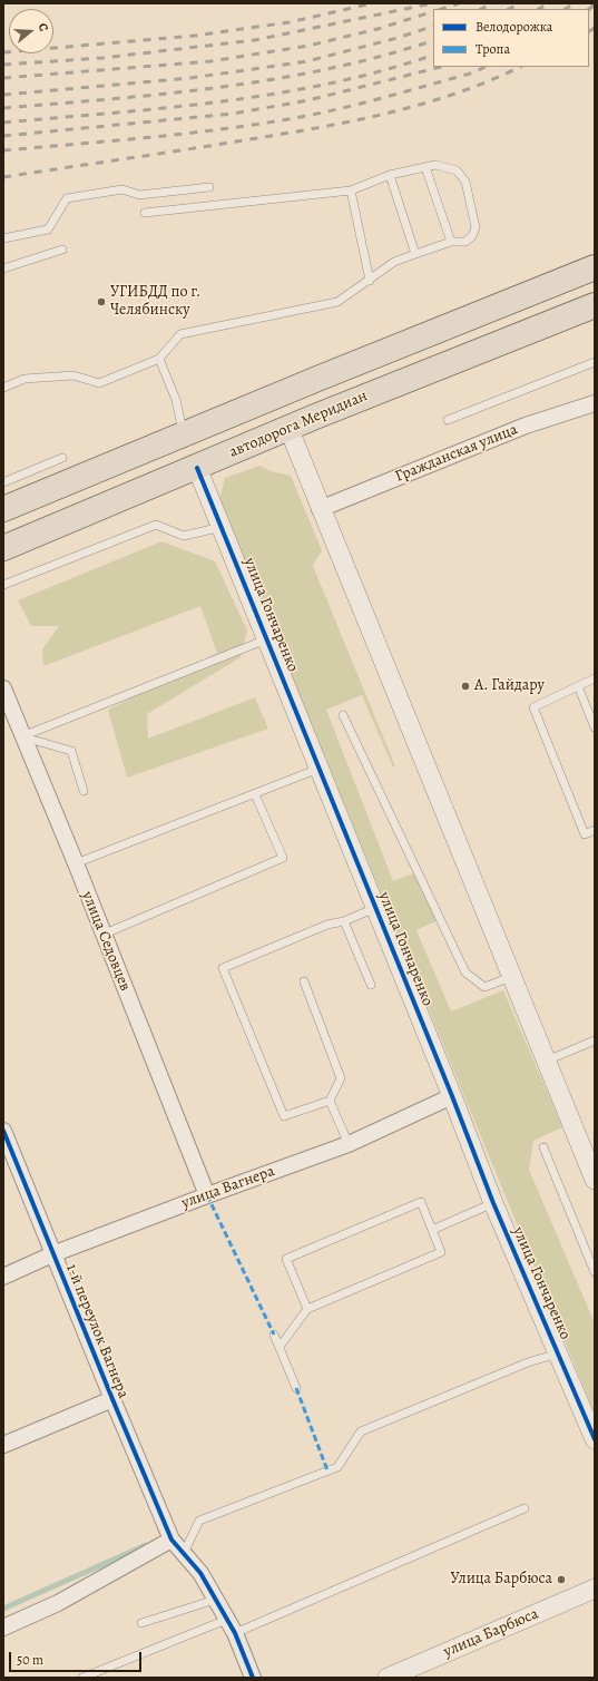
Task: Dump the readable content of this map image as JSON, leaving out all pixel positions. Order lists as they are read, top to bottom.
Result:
{
  "streets": {
    "main road": ["автодорога Меридиан", "улица Гончаренко"],
    "street": [
      "Гражданская улица",
      "улица Седовцев",
      "улица Вагнера",
      "1-й переулок Вагнера",
      "улица Барбюса"
    ]
  },
  "crossings": [
    ["автодорога Меридиан", "улица Гончаренко"],
    ["улица Гончаренко", "улица Вагнера"],
    ["улица Седовцев", "улица Вагнера"],
    ["улица Вагнера", "1-й переулок Вагнера"]
  ],
  "places": ["УГИБДД по г. Челябинску", "А. Гайдару", "Улица Барбюса"],
  "legend": ["Велодорожка", "Тропа"],
  "scale_bar": "50 m",
  "north": "right"
}
